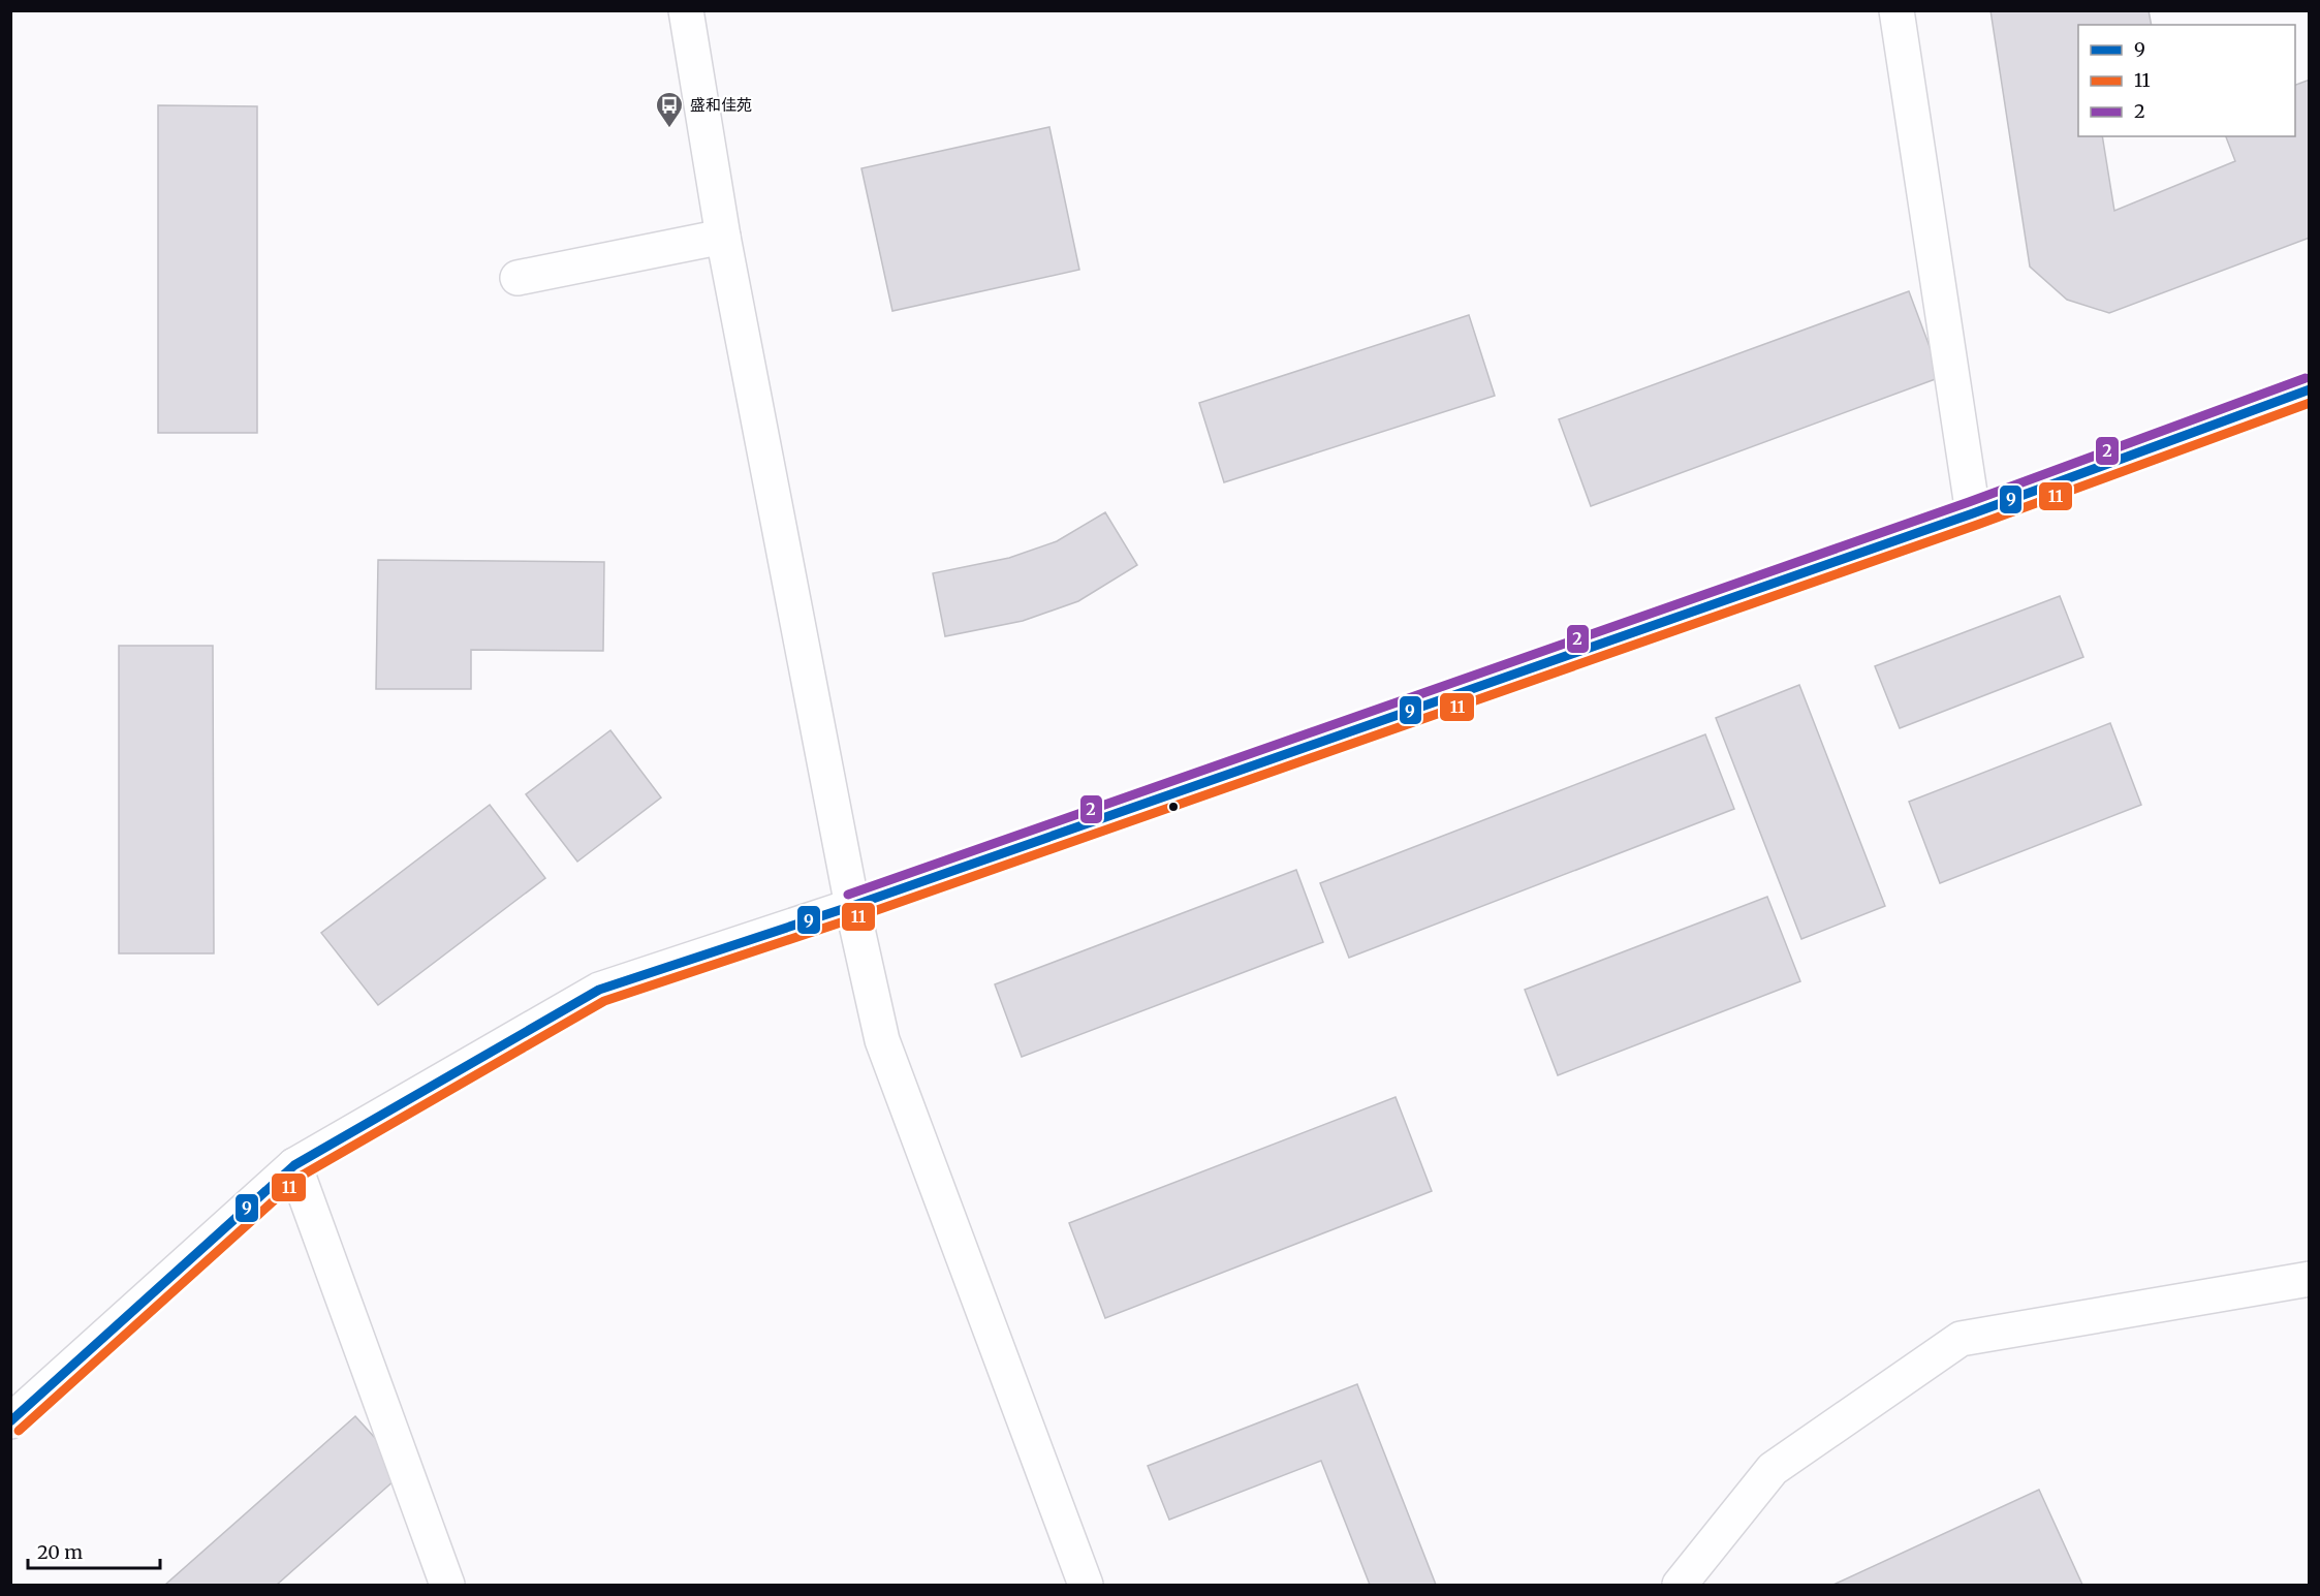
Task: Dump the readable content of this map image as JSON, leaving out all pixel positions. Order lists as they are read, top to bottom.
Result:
{
  "places": {
    "bus stop": ["盛和佳苑"]
  },
  "lines": ["transit line 2", "transit line 9", "transit line 11"],
  "legend": ["9", "11", "2"],
  "scale_bar": "20 m"
}
